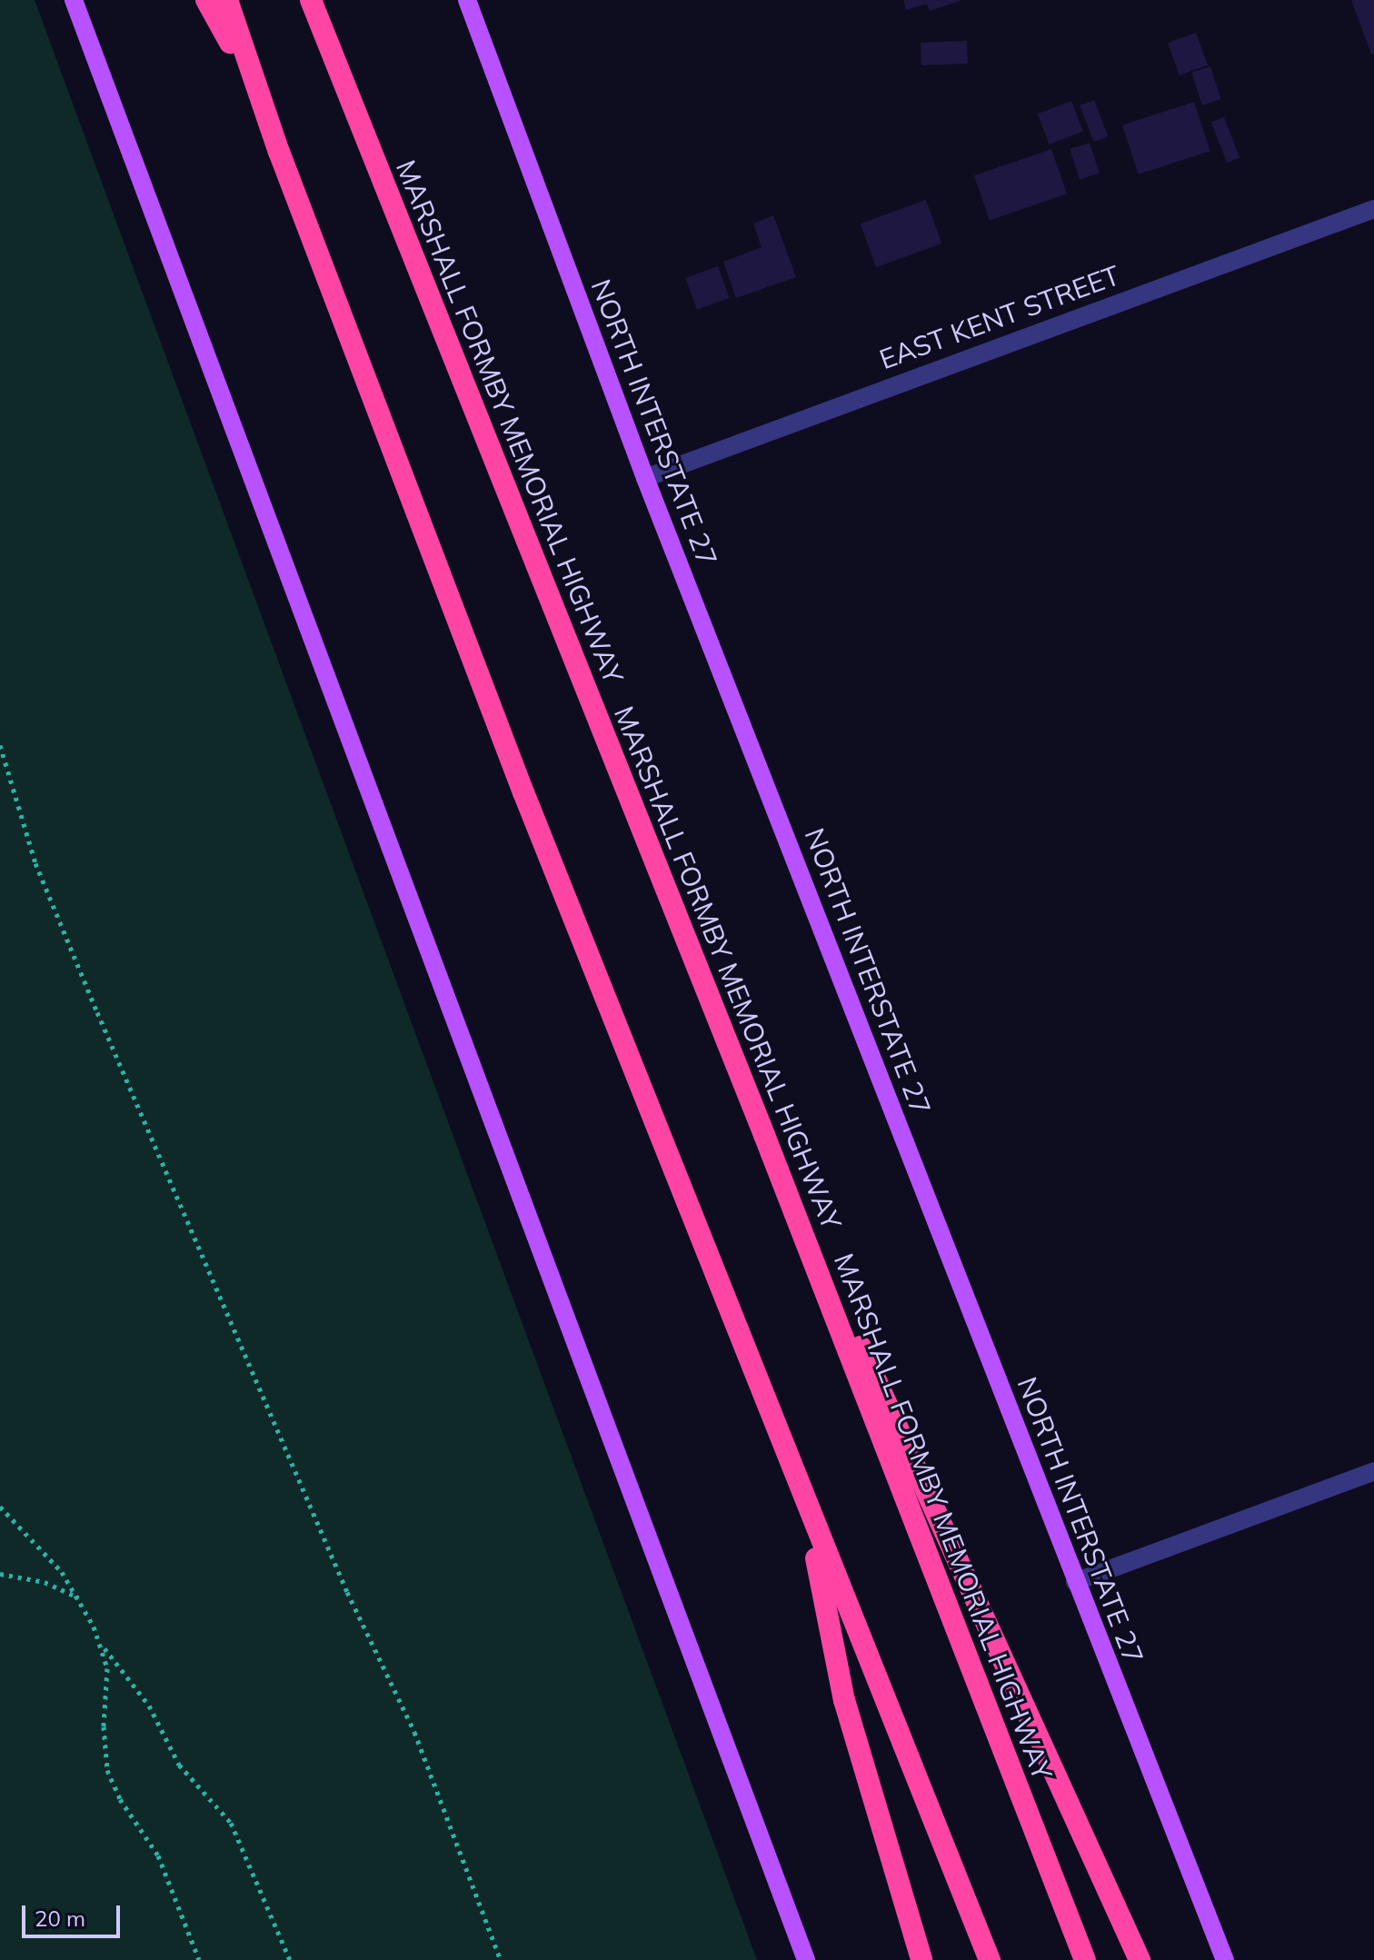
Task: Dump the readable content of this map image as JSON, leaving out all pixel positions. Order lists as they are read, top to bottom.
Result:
{
  "streets": {
    "highway": ["MARSHALL FORMBY MEMORIAL HIGHWAY"],
    "main road": ["NORTH INTERSTATE 27"],
    "street": ["EAST KENT STREET"]
  },
  "crossings": [
    ["EAST KENT STREET", "NORTH INTERSTATE 27"]
  ],
  "scale_bar": "20 m"
}
